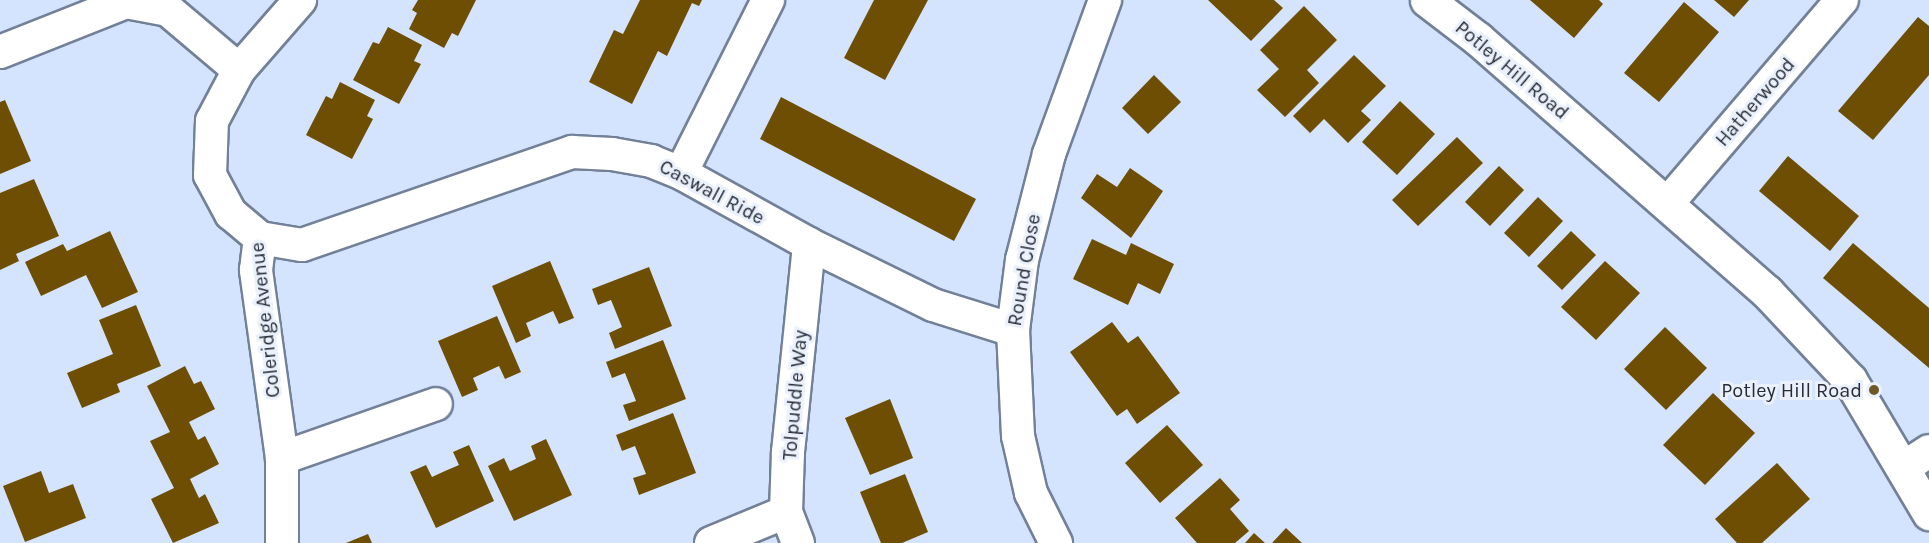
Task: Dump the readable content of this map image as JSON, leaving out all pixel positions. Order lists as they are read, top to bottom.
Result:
{
  "streets": {
    "street": [
      "Potley Hill Road",
      "Hatherwood",
      "Caswall Ride",
      "Round Close",
      "Coleridge Avenue",
      "Tolpuddle Way"
    ]
  },
  "crossings": [
    ["Potley Hill Road", "Hatherwood"],
    ["Caswall Ride", "Round Close"],
    ["Caswall Ride", "Coleridge Avenue"],
    ["Caswall Ride", "Tolpuddle Way"]
  ],
  "places": ["Potley Hill Road"]
}
